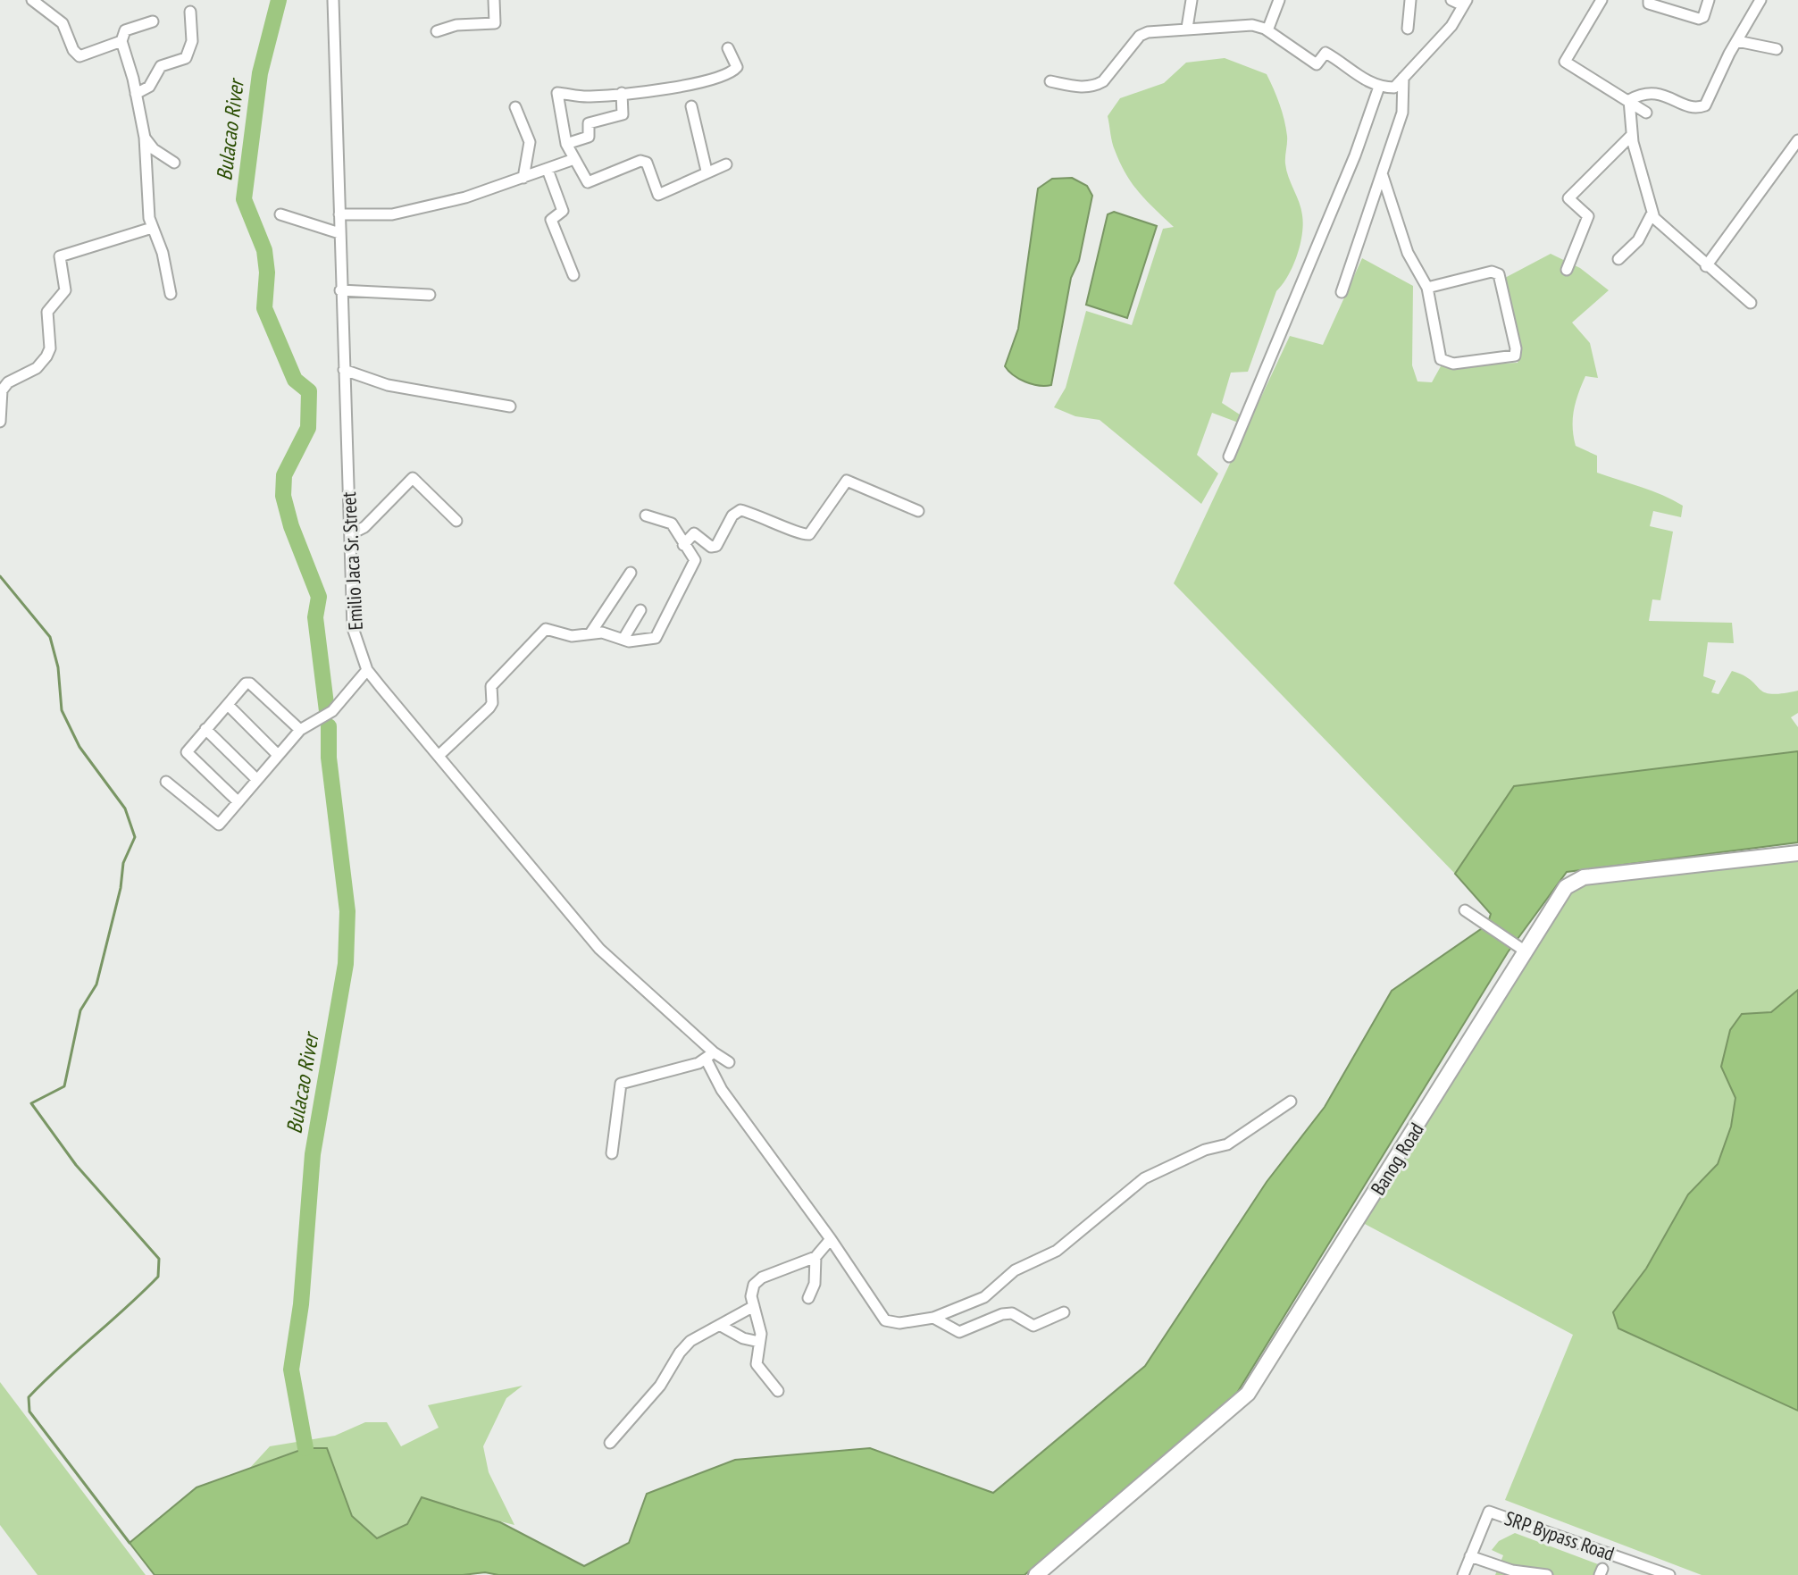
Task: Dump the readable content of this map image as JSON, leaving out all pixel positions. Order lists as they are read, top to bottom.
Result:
{
  "streets": {
    "street": ["Emilio Jaca Sr. Street", "Banog Road", "SRP Bypass Road"]
  },
  "water": ["Bulacao River"]
}
